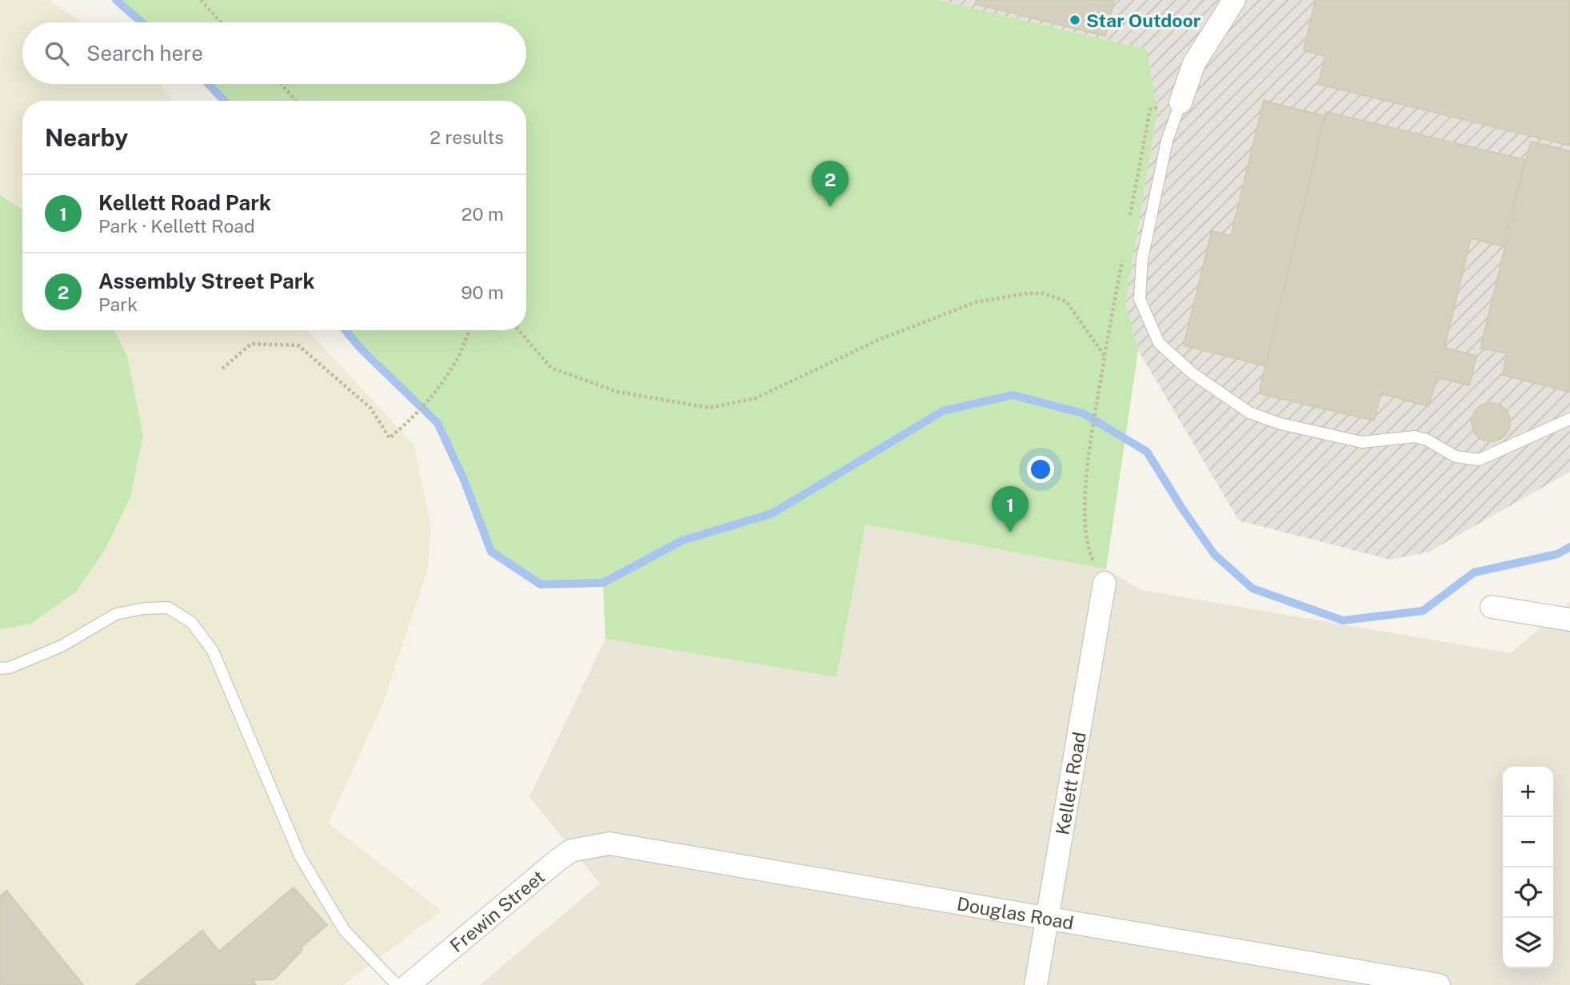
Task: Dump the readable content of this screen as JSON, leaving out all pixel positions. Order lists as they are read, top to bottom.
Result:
{
  "streets": {
    "street": ["Kellett Road", "Frewin Street", "Douglas Road"]
  },
  "crossings": [
    ["Kellett Road", "Douglas Road"],
    ["Frewin Street", "Douglas Road"]
  ],
  "places": ["Star Outdoor"],
  "page": {
    "search": "Search here",
    "heading": ["Nearby", "2 results"],
    "pins": ["2", "1"],
    "list": [
      {
        "mark": "1",
        "name": "Kellett Road Park",
        "note": "Park · Kellett Road",
        "value": "20 m"
      },
      {
        "mark": "2",
        "name": "Assembly Street Park",
        "note": "Park",
        "value": "90 m"
      }
    ],
    "map_buttons": ["+", "−"]
  }
}
